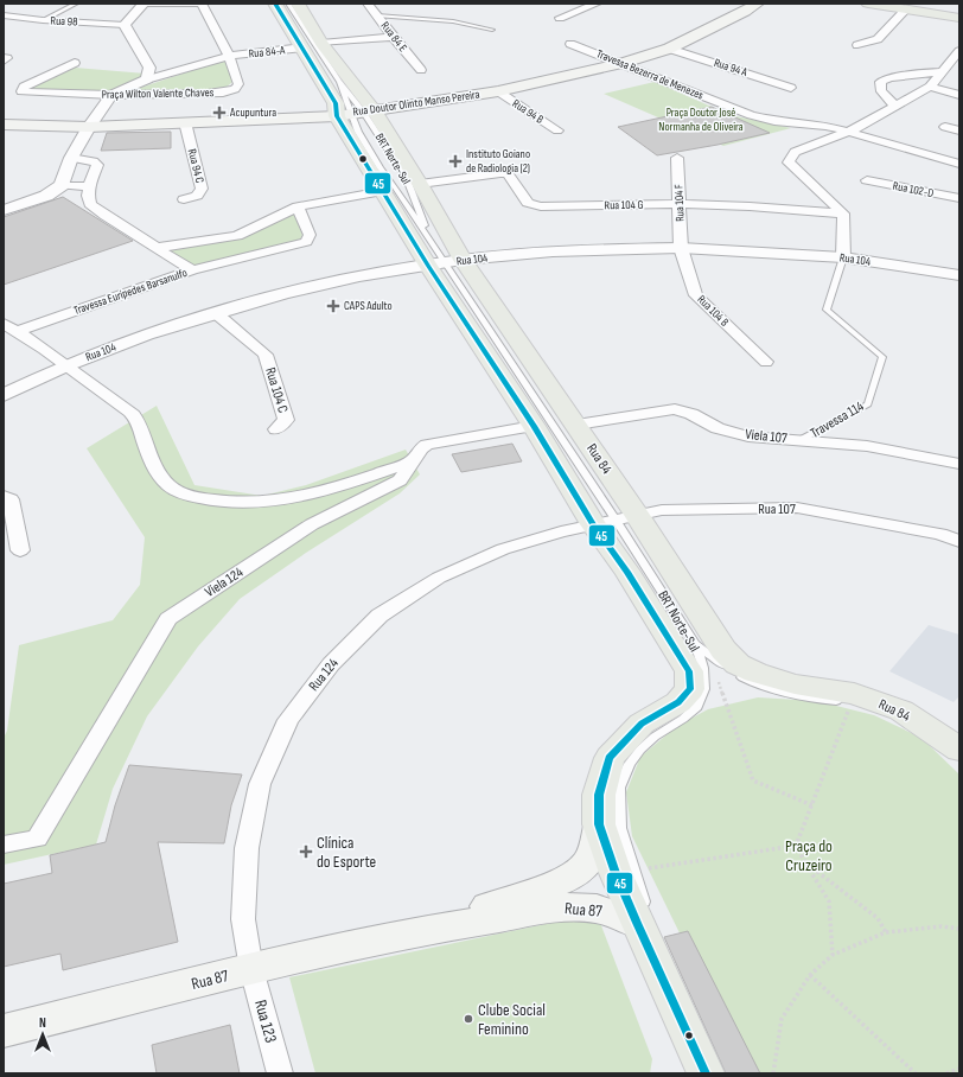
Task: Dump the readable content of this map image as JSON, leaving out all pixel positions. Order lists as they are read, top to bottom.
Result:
{
  "streets": {
    "main road": ["Rua Doutor Olinto Manso Pereira", "Rua 84", "Rua 87"],
    "street": [
      "Rua 98",
      "Rua 84 E",
      "Rua 84-A",
      "Rua 94 A",
      "Travessa Bezerra de Menezes",
      "Praça Wilton Valente Chaves",
      "Rua 94 B",
      "Rua 94 C",
      "Rua 102-D",
      "Rua 104 F",
      "Rua 104 G",
      "Rua 104",
      "Travessa Eurípedes Barsanulfo",
      "Rua 104 B",
      "Rua 104 C",
      "Viela 107",
      "Rua 107",
      "Viela 124",
      "Rua 124",
      "Rua 123"
    ],
    "lane": ["BRT Norte-Sul", "Travessa 114"]
  },
  "crossings": [
    ["Rua 84-A", "Praça Wilton Valente Chaves"],
    ["Rua 84-A", "Rua 84"],
    ["Rua 94 A", "Rua Doutor Olinto Manso Pereira"],
    ["Travessa Bezerra de Menezes", "Rua Doutor Olinto Manso Pereira"],
    ["Rua Doutor Olinto Manso Pereira", "Rua 94 B"],
    ["Rua Doutor Olinto Manso Pereira", "BRT Norte-Sul"],
    ["Rua Doutor Olinto Manso Pereira", "Rua 94 C"],
    ["Rua Doutor Olinto Manso Pereira", "Rua 84"],
    ["BRT Norte-Sul", "Rua 104"],
    ["BRT Norte-Sul", "Rua 84"],
    ["BRT Norte-Sul", "Rua 107"],
    ["BRT Norte-Sul", "Rua 124"],
    ["BRT Norte-Sul", "Rua 87"],
    ["Rua 104 F", "Rua 104 G"],
    ["Rua 104 F", "Rua 104"],
    ["Rua 104 F", "Rua 104 B"],
    ["Rua 104 G", "Rua 84"],
    ["Rua 104", "Rua 104 B"],
    ["Rua 104", "Rua 104 C"],
    ["Rua 104", "Travessa 114"],
    ["Rua 104", "Rua 84"],
    ["Travessa 114", "Viela 107"],
    ["Viela 107", "Rua 84"],
    ["Rua 84", "Rua 107"],
    ["Rua 84", "Viela 124"],
    ["Rua 84", "Rua 124"],
    ["Rua 84", "Rua 87"],
    ["Rua 107", "Rua 124"],
    ["Rua 124", "Rua 87"],
    ["Rua 124", "Rua 123"],
    ["Rua 87", "Rua 123"]
  ],
  "parks": ["Praça Doutor José Normanha de Oliveira", "Praça do Cruzeiro"],
  "places": {
    "health": [
      "Acupuntura",
      "Instituto Goiano de Radiologia (2)",
      "CAPS Adulto",
      "Clínica do Esporte"
    ],
    "other": ["Clube Social Feminino"]
  },
  "lines": ["transit line 45"],
  "north": "top"
}
